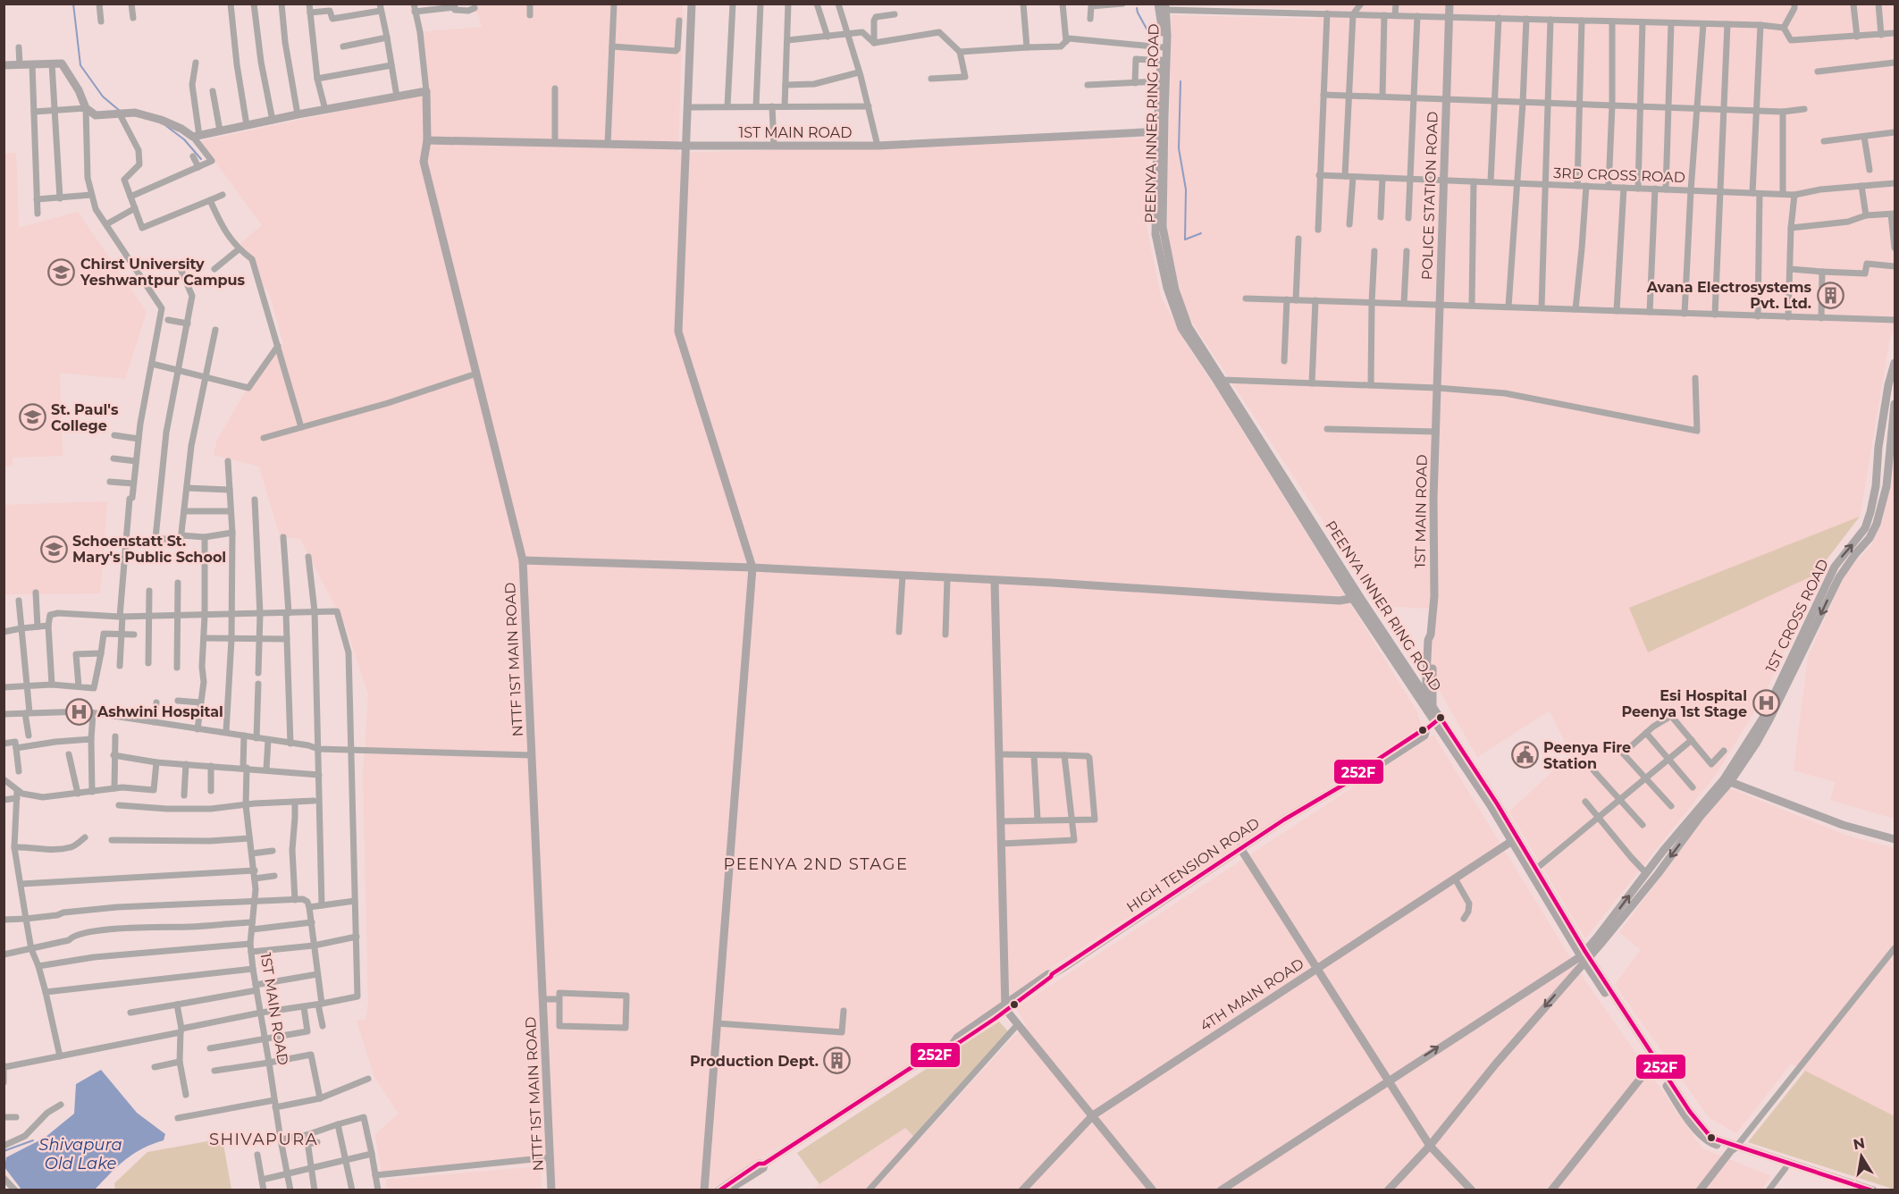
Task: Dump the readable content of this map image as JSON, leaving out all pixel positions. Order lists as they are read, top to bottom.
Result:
{
  "streets": {
    "street": [
      "PEENYA INNER RING ROAD",
      "1ST MAIN ROAD",
      "3RD CROSS ROAD",
      "POLICE STATION ROAD",
      "1ST CROSS ROAD",
      "NTTF 1ST MAIN ROAD",
      "HIGH TENSION ROAD",
      "4TH MAIN ROAD"
    ]
  },
  "crossings": [
    ["PEENYA INNER RING ROAD", "1ST MAIN ROAD"],
    ["PEENYA INNER RING ROAD", "1ST CROSS ROAD"],
    ["PEENYA INNER RING ROAD", "HIGH TENSION ROAD"],
    ["PEENYA INNER RING ROAD", "4TH MAIN ROAD"],
    ["1ST MAIN ROAD", "POLICE STATION ROAD"],
    ["1ST MAIN ROAD", "NTTF 1ST MAIN ROAD"],
    ["3RD CROSS ROAD", "POLICE STATION ROAD"]
  ],
  "districts": ["PEENYA 2ND STAGE", "SHIVAPURA"],
  "water": ["Shivapura Old Lake"],
  "places": {
    "school or university": ["Chirst University Yeshwantpur Campus", "St. Paul's College", "Schoenstatt St. Mary's Public School"],
    "building": ["Avana Electrosystems Pvt. Ltd.", "Production Dept."],
    "hospital": ["Esi Hospital Peenya 1st Stage", "Ashwini Hospital"],
    "public building": ["Peenya Fire Station"]
  },
  "lines": ["transit line 252F"],
  "north": "top"
}
